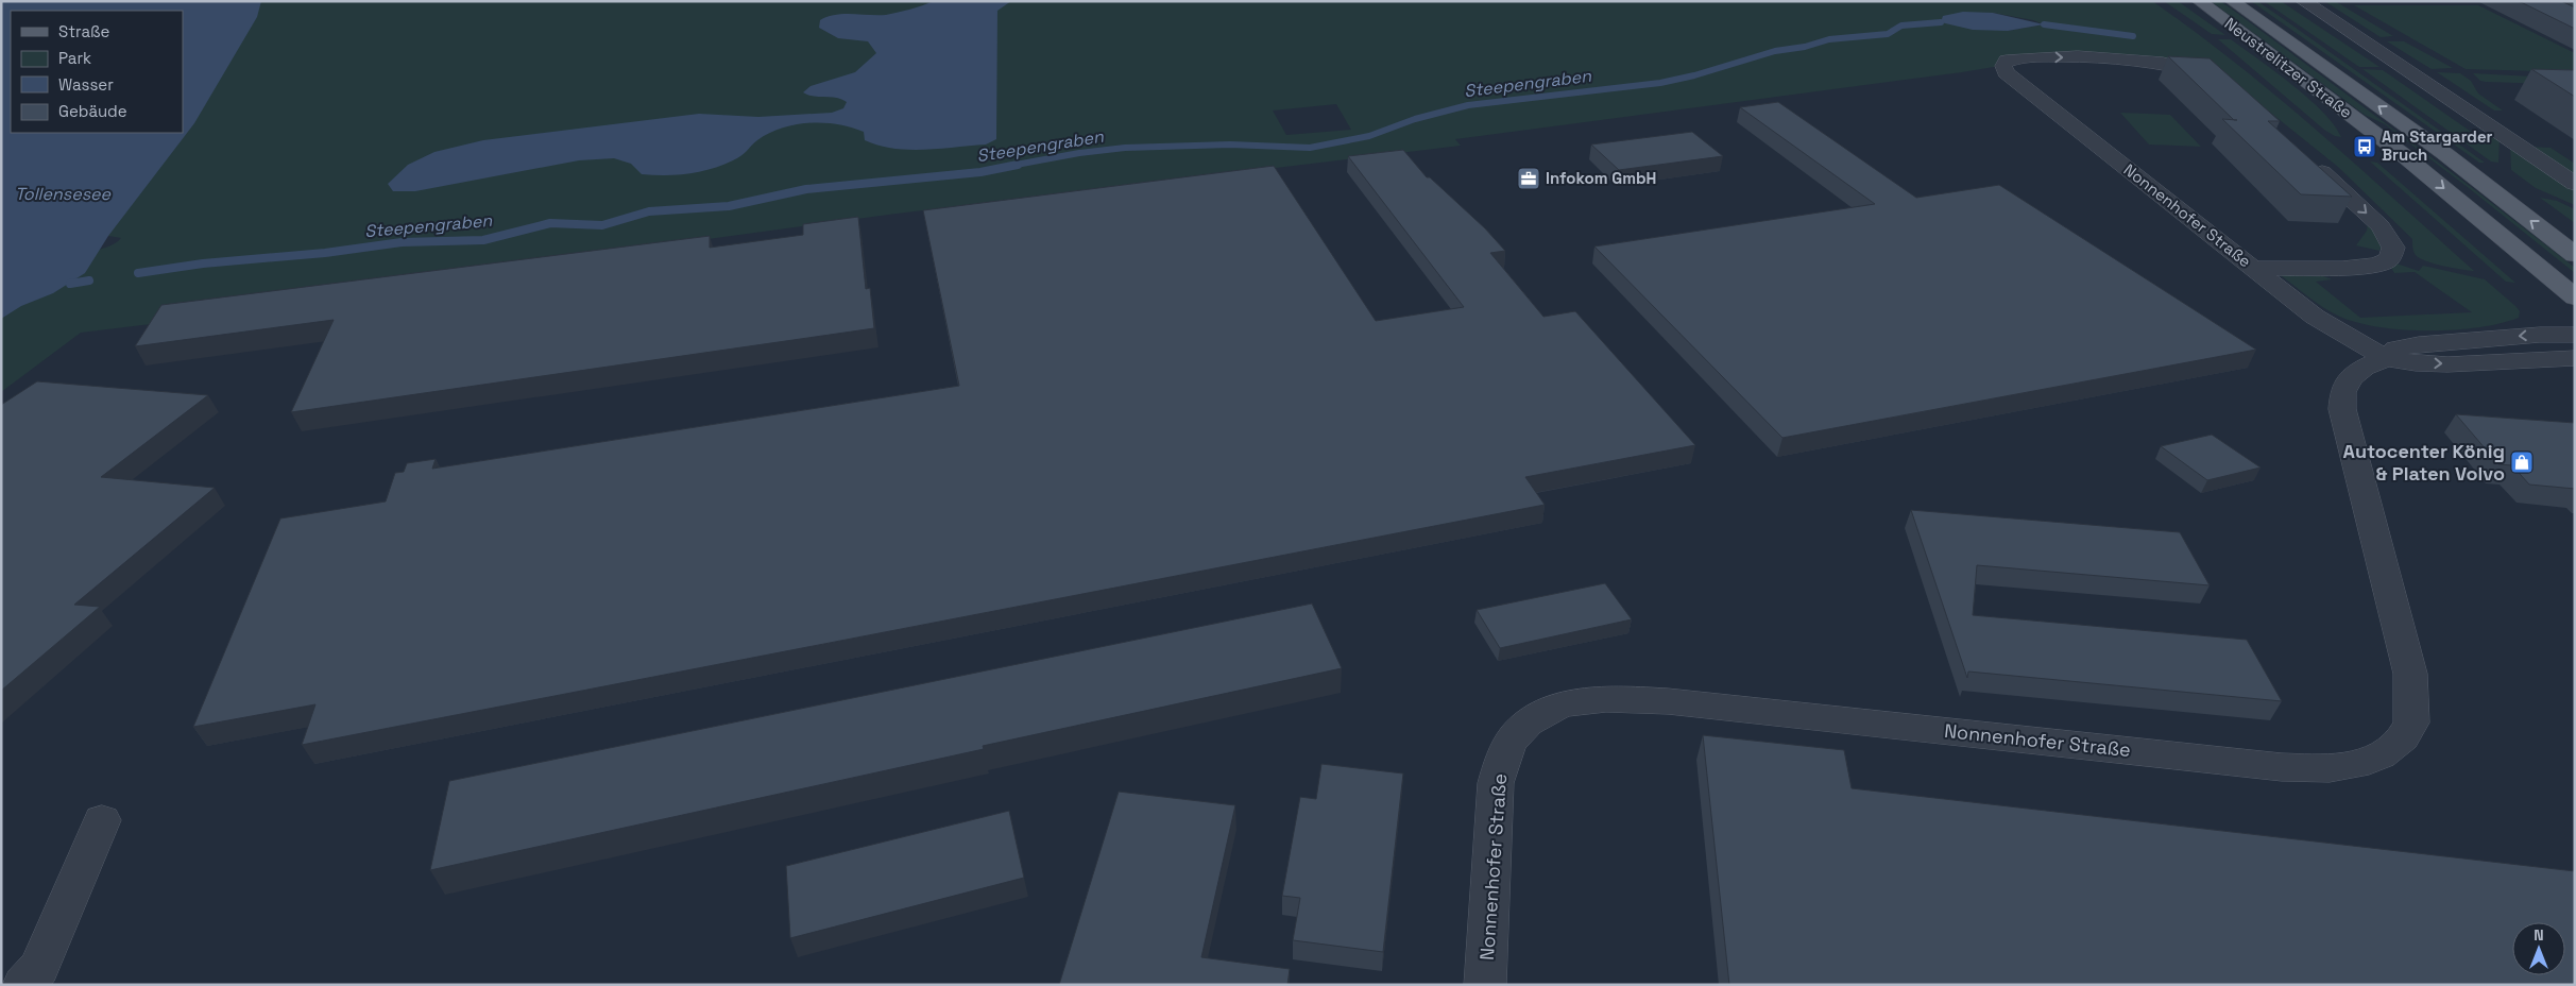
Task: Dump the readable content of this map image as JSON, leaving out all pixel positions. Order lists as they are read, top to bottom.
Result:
{
  "streets": {
    "main road": ["Neustrelitzer Straße"],
    "street": ["Nonnenhofer Straße"]
  },
  "water": ["Steepengraben", "Tollensesee"],
  "places": {
    "bus stop": ["Am Stargarder Bruch"],
    "office": ["Infokom GmbH"],
    "shop": ["Autocenter König & Platen Volvo"]
  },
  "legend": [
    "Straße",
    "Park",
    "Wasser",
    "Gebäude"
  ],
  "north": "top"
}
